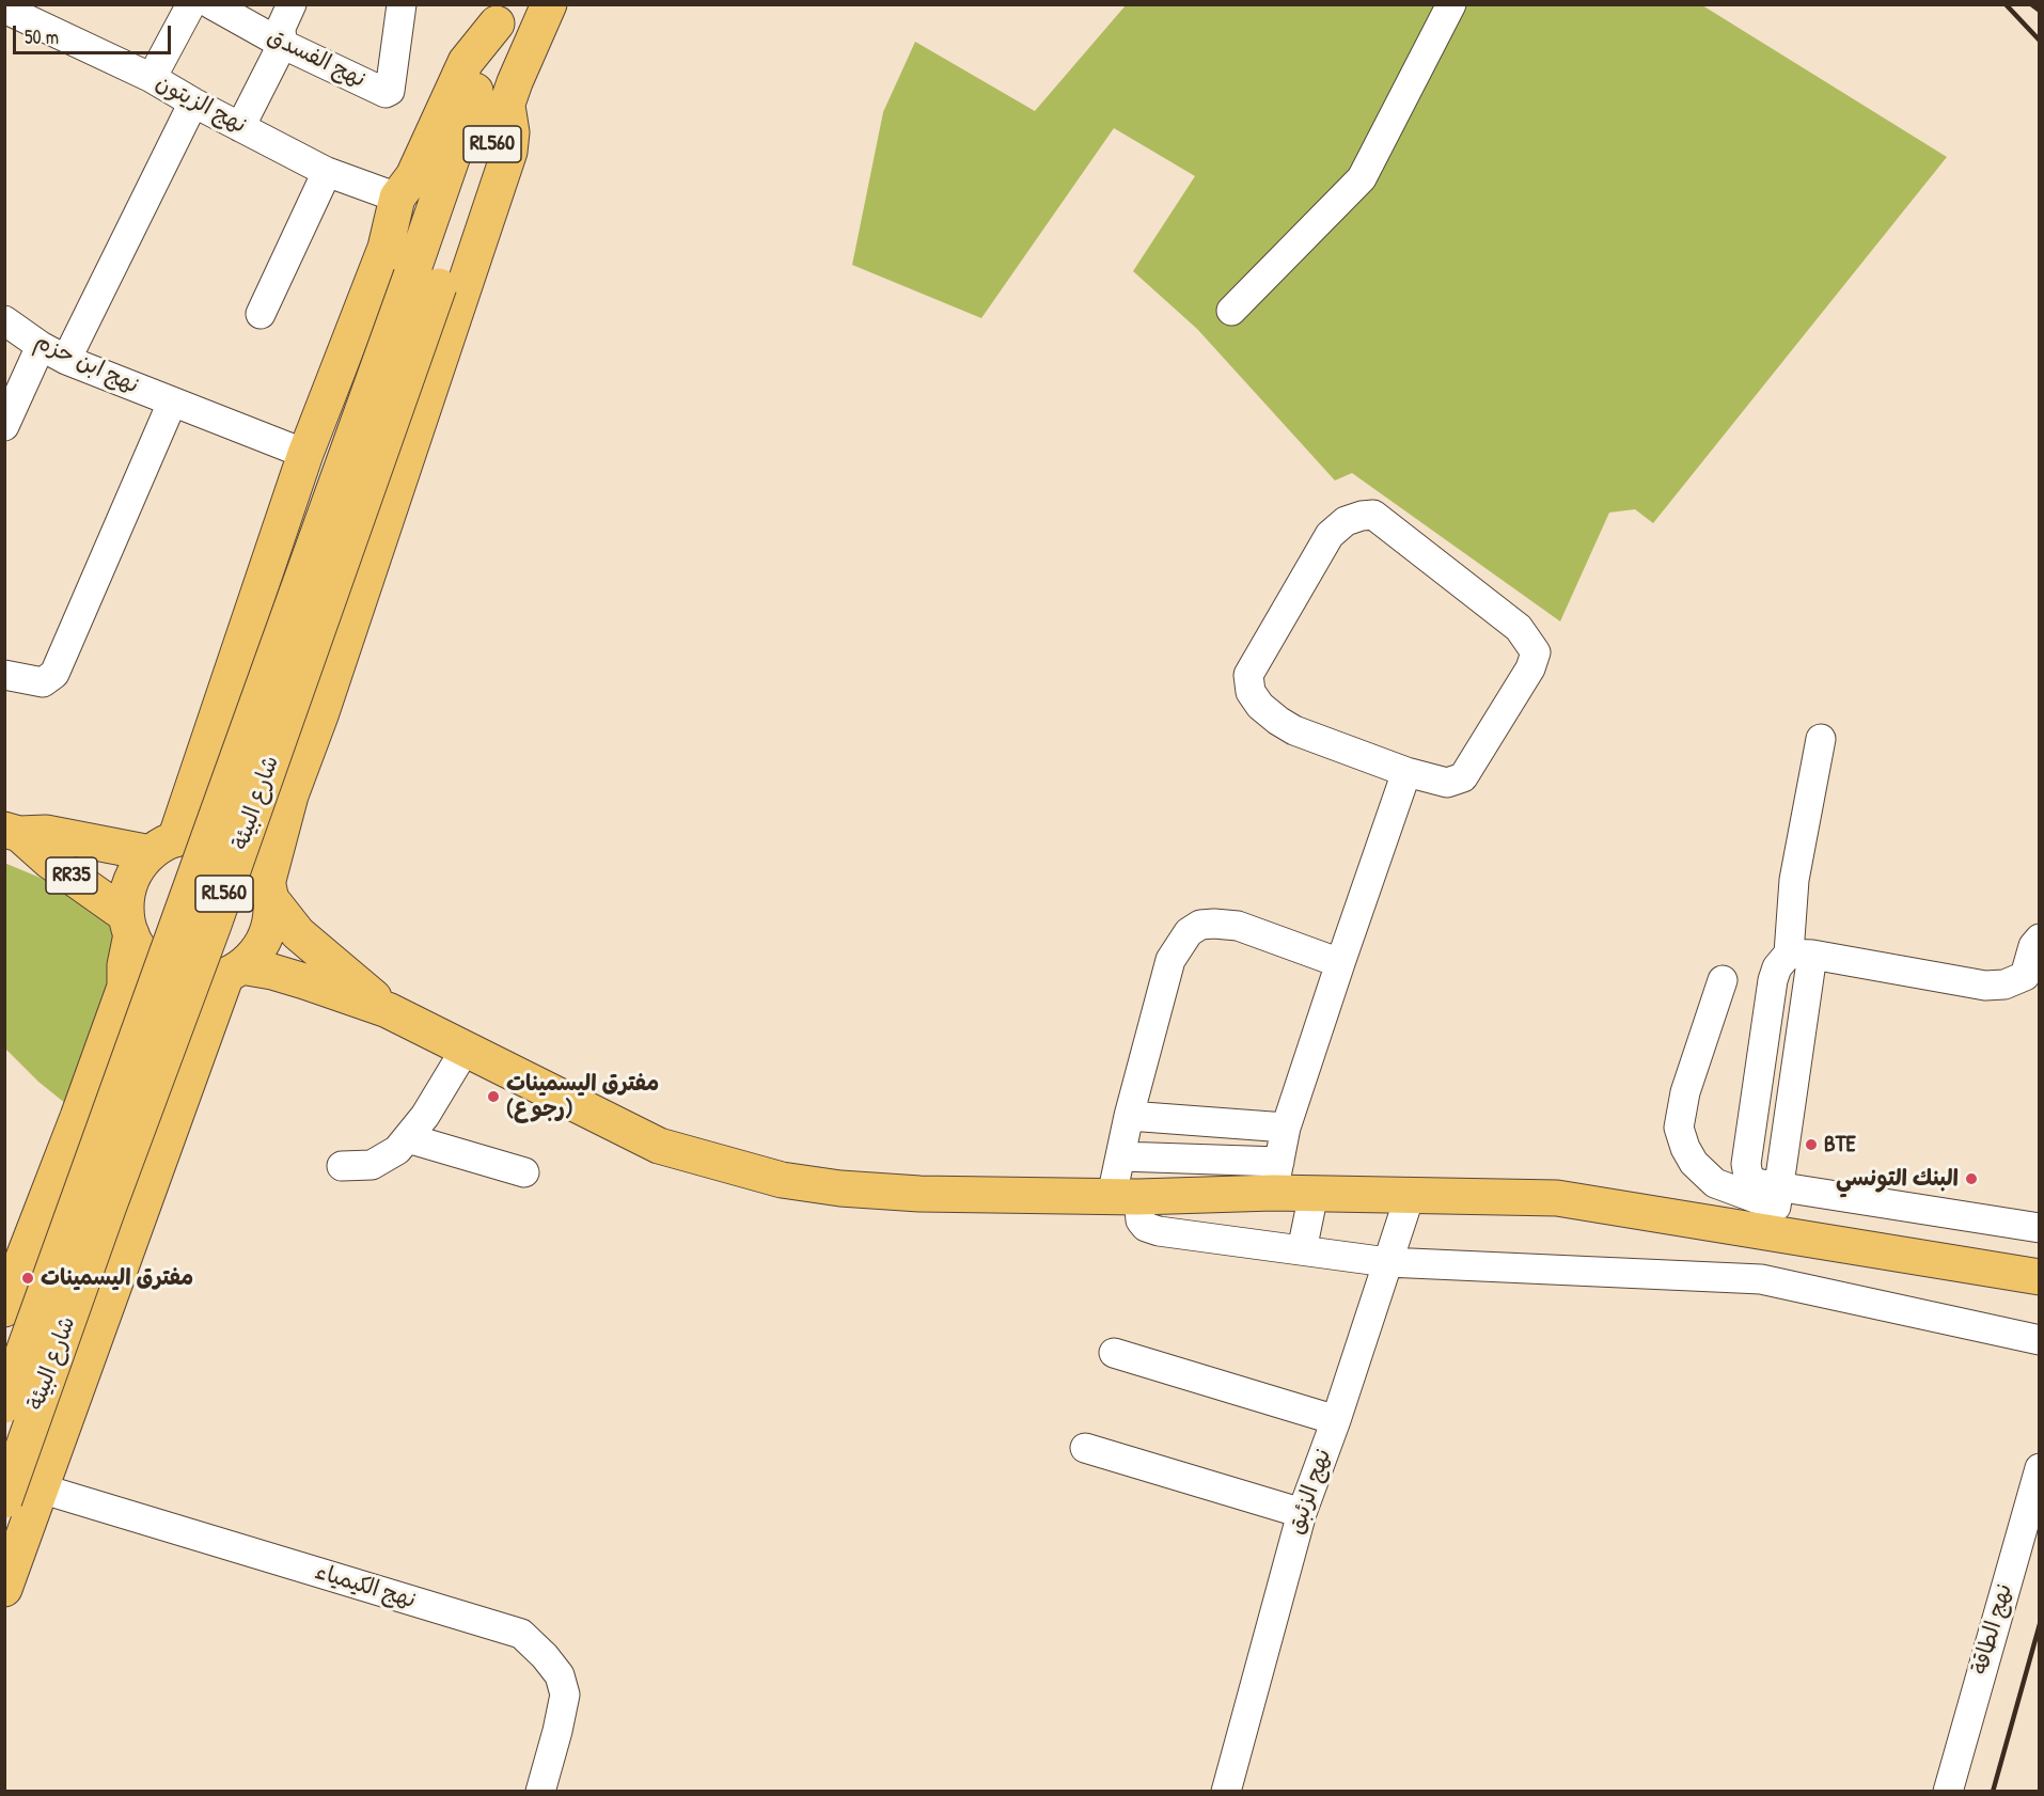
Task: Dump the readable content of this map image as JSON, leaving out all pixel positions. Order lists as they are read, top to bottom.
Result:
{
  "streets": {
    "main road": ["RL560", "شارع البيئة", "RR35"],
    "street": [
      "نهج الفسدق",
      "نهج الزيتون",
      "نهج ابن حزم",
      "نهج الزئبق",
      "نهج الكيمياء",
      "نهج الطاقة"
    ]
  },
  "crossings": [
    ["RL560", "شارع البيئة"]
  ],
  "places": [
    "مفترق اليسمينات (رجوع)",
    "BTE",
    "البنك التونسي",
    "مفترق اليسمينات"
  ],
  "scale_bar": "50 m"
}
